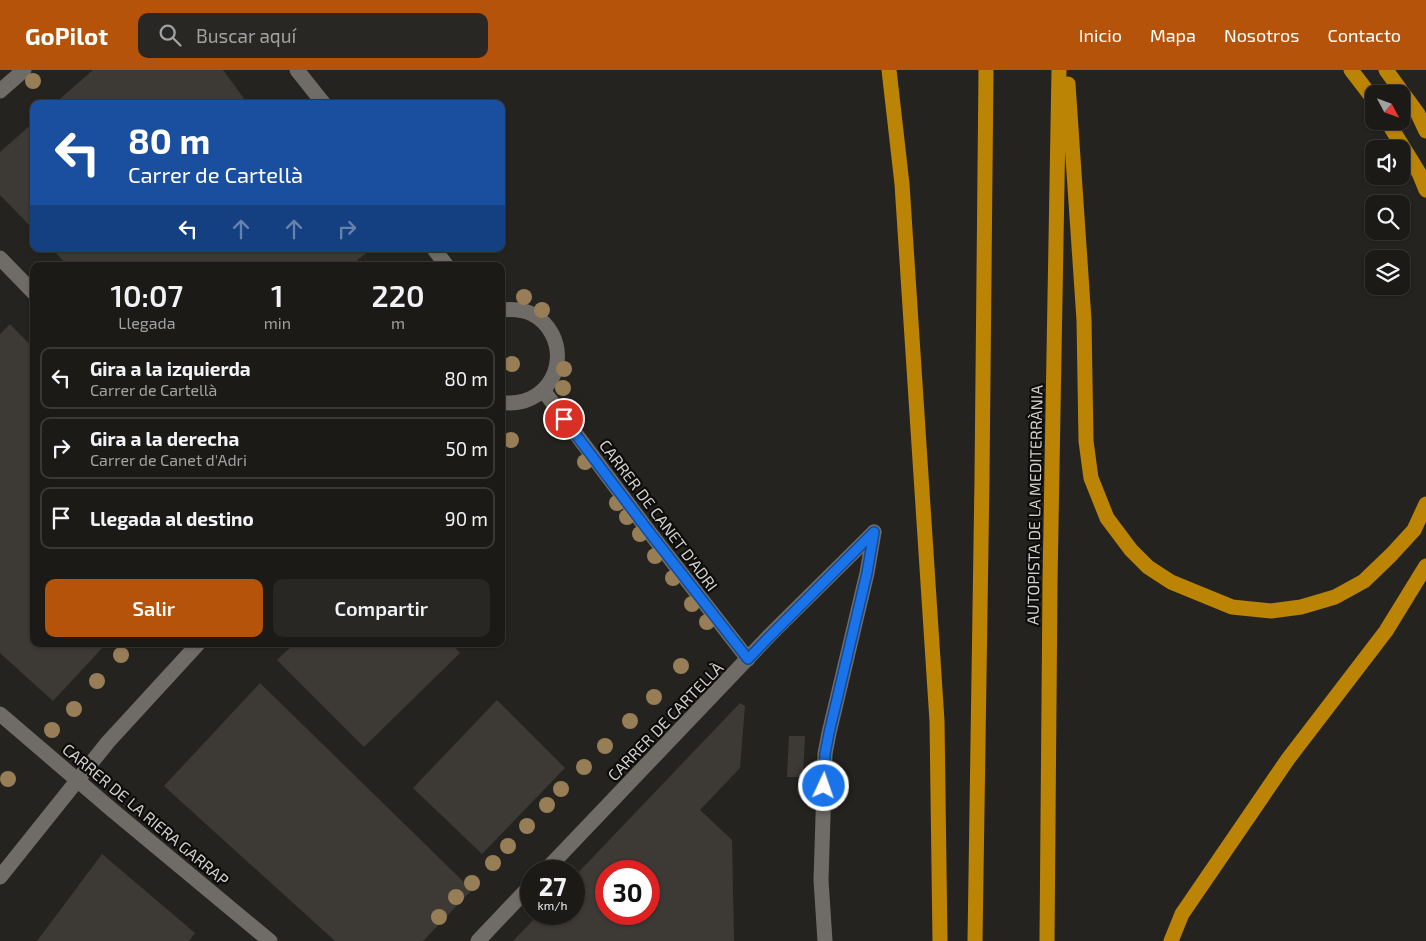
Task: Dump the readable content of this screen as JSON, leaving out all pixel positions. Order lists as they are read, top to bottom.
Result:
{
  "streets": {
    "highway": ["AUTOPISTA DE LA MEDITERRÀNIA"],
    "street": ["CARRER DE CANET D'ADRI", "CARRER DE CARTELLÀ", "CARRER DE LA RIERA GARRAP"]
  },
  "crossings": [
    ["CARRER DE CANET D'ADRI", "CARRER DE CARTELLÀ"]
  ],
  "north": "bottom right",
  "page": {
    "header": "GoPilot",
    "search": "Buscar aquí",
    "nav": [
      "Inicio",
      "Mapa",
      "Nosotros",
      "Contacto"
    ],
    "turn": ["80 m", "Carrer de Cartellà"],
    "eta": [
      "10:07",
      "Llegada",
      "1",
      "min",
      "220",
      "m"
    ],
    "list": [
      {
        "name": "Gira a la izquierda",
        "note": "Carrer de Cartellà",
        "value": "80 m"
      },
      {
        "name": "Gira a la derecha",
        "note": "Carrer de Canet d'Adri",
        "value": "50 m"
      },
      {
        "name": "Llegada al destino",
        "value": "90 m"
      }
    ],
    "buttons": ["Salir", "Compartir"],
    "speed": "27 km/h",
    "limit": "30"
  }
}
